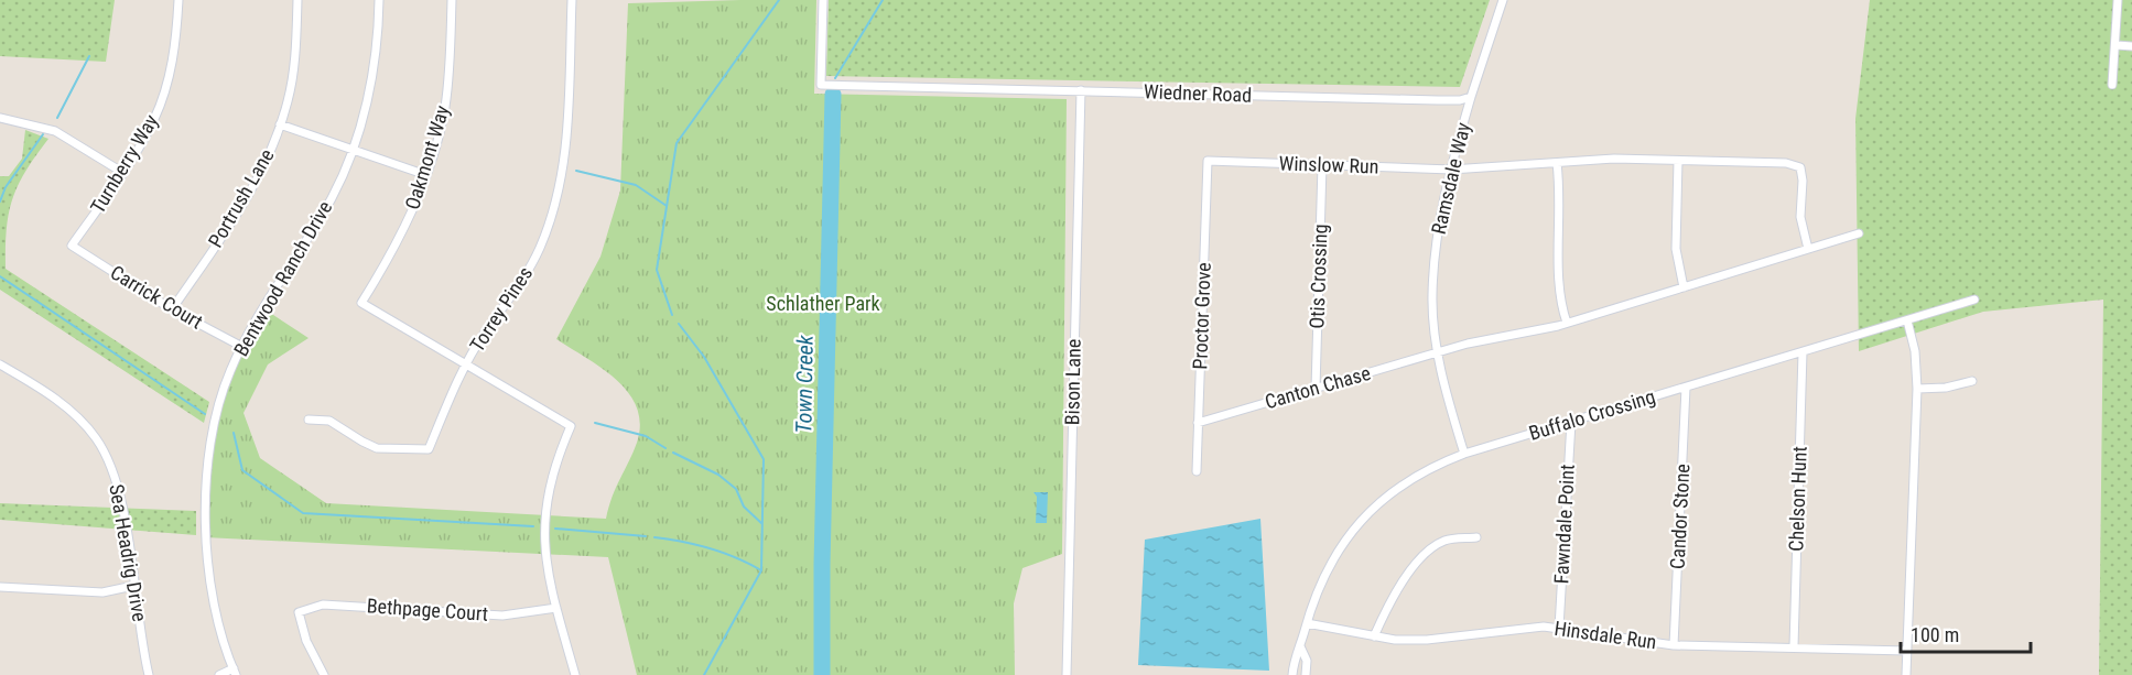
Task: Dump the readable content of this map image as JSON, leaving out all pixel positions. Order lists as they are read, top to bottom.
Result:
{
  "streets": {
    "street": [
      "Wiedner Road",
      "Oakmont Way",
      "Turnberry Way",
      "Winslow Run",
      "Ramsdale Way",
      "Portrush Lane",
      "Otis Crossing",
      "Bentwood Ranch Drive",
      "Carrick Court",
      "Torrey Pines",
      "Proctor Grove",
      "Bison Lane",
      "Canton Chase",
      "Buffalo Crossing",
      "Chelson Hunt",
      "Candor Stone",
      "Fawndale Point",
      "Sea Headrig Drive",
      "Bethpage Court",
      "Hinsdale Run"
    ]
  },
  "crossings": [
    ["Wiedner Road", "Ramsdale Way"],
    ["Wiedner Road", "Bison Lane"],
    ["Oakmont Way", "Torrey Pines"],
    ["Turnberry Way", "Carrick Court"],
    ["Winslow Run", "Ramsdale Way"],
    ["Winslow Run", "Otis Crossing"],
    ["Winslow Run", "Proctor Grove"],
    ["Winslow Run", "Canton Chase"],
    ["Ramsdale Way", "Canton Chase"],
    ["Ramsdale Way", "Buffalo Crossing"],
    ["Portrush Lane", "Carrick Court"],
    ["Otis Crossing", "Canton Chase"],
    ["Bentwood Ranch Drive", "Carrick Court"],
    ["Proctor Grove", "Canton Chase"],
    ["Buffalo Crossing", "Chelson Hunt"],
    ["Buffalo Crossing", "Candor Stone"],
    ["Buffalo Crossing", "Fawndale Point"],
    ["Buffalo Crossing", "Hinsdale Run"],
    ["Chelson Hunt", "Hinsdale Run"],
    ["Candor Stone", "Hinsdale Run"],
    ["Fawndale Point", "Hinsdale Run"]
  ],
  "water": ["Town Creek"],
  "parks": ["Schlather Park"],
  "scale_bar": "100 m"
}
